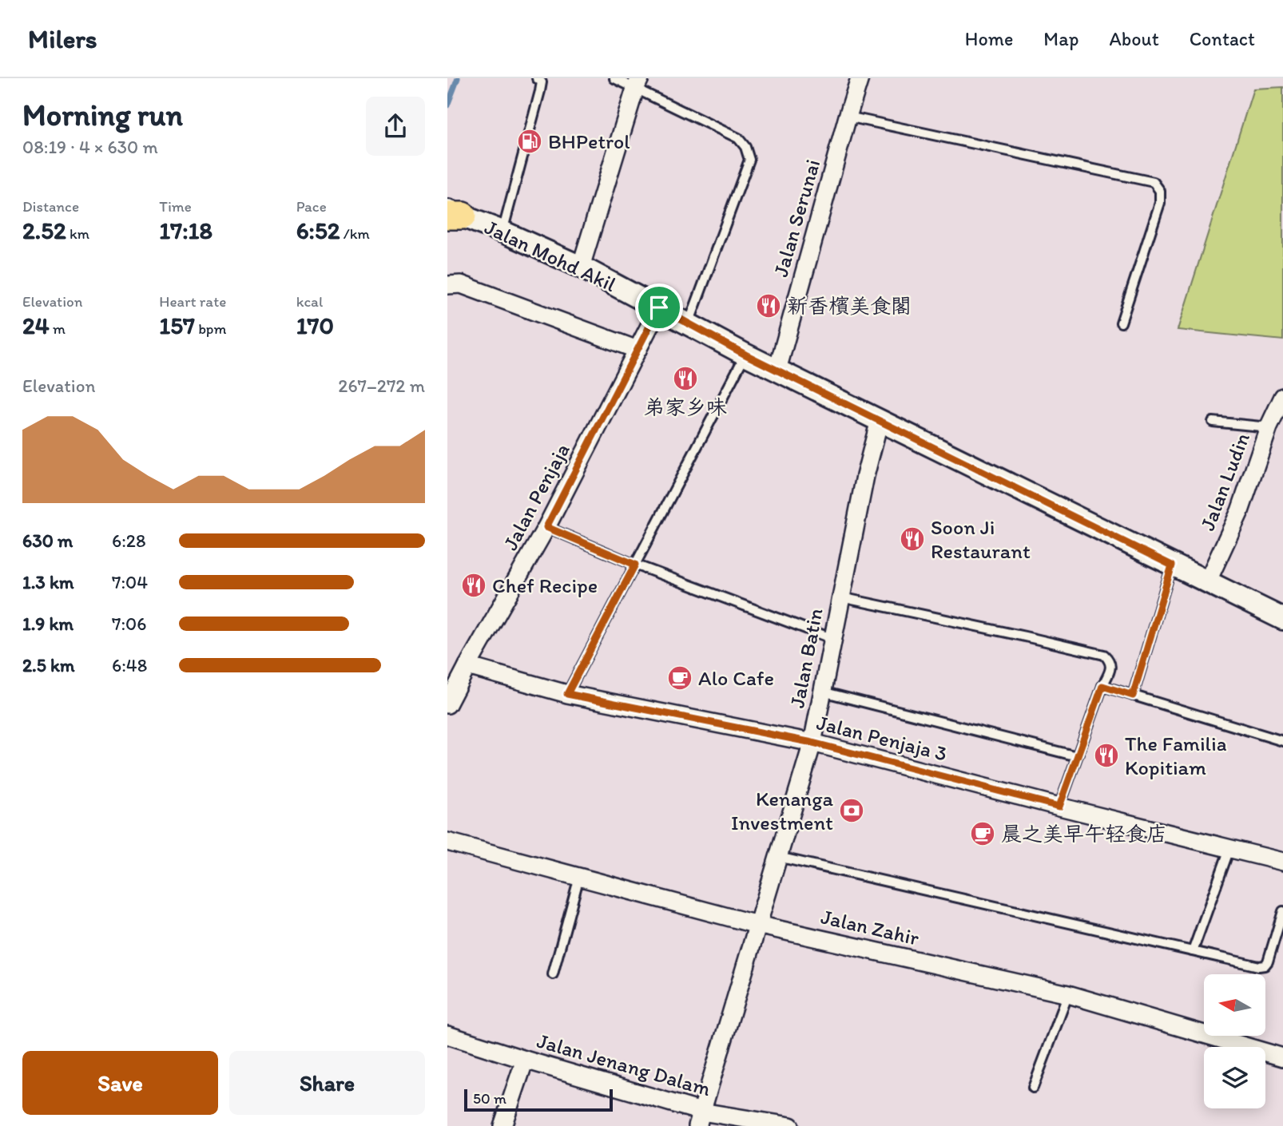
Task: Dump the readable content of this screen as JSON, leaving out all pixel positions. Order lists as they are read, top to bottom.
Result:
{
  "streets": {
    "street": [
      "Jalan Serunai",
      "Jalan Mohd Akil",
      "Jalan Ludin",
      "Jalan Penjaja",
      "Jalan Batin",
      "Jalan Penjaja 3",
      "Jalan Zahir",
      "Jalan Jenang Dalam"
    ]
  },
  "crossings": [
    ["Jalan Serunai", "Jalan Mohd Akil"],
    ["Jalan Mohd Akil", "Jalan Ludin"],
    ["Jalan Mohd Akil", "Jalan Penjaja"],
    ["Jalan Mohd Akil", "Jalan Batin"],
    ["Jalan Penjaja", "Jalan Penjaja 3"],
    ["Jalan Batin", "Jalan Penjaja 3"],
    ["Jalan Batin", "Jalan Zahir"],
    ["Jalan Batin", "Jalan Jenang Dalam"]
  ],
  "places": {
    "fuel station": ["BHPetrol"],
    "restaurant": [
      "新香檳美食閣",
      "弟家乡味",
      "Soon Ji Restaurant",
      "Chef Recipe",
      "The Familia Kopitiam"
    ],
    "cafe": ["Alo Cafe", "晨之美早午轻食店"],
    "bank": ["Kenanga Investment"]
  },
  "scale_bar": "50 m",
  "north": "left",
  "page": {
    "header": "Milers",
    "nav": [
      "Home",
      "Map",
      "About",
      "Contact"
    ],
    "heading": ["Morning run", "08:19 · 4 × 630 m"],
    "stats": [
      ["Distance", "2.52 km"],
      ["Time", "17:18"],
      ["Pace", "6:52 /km"],
      ["Elevation", "24 m"],
      ["Heart rate", "157 bpm"],
      ["kcal", "170"]
    ],
    "chart": ["Elevation", "267–272 m"],
    "list": [
      {
        "name": "630 m",
        "note": "6:28"
      },
      {
        "name": "1.3 km",
        "note": "7:04"
      },
      {
        "name": "1.9 km",
        "note": "7:06"
      },
      {
        "name": "2.5 km",
        "note": "6:48"
      }
    ],
    "buttons": ["Save", "Share"],
    "scale": "50 m"
  }
}
